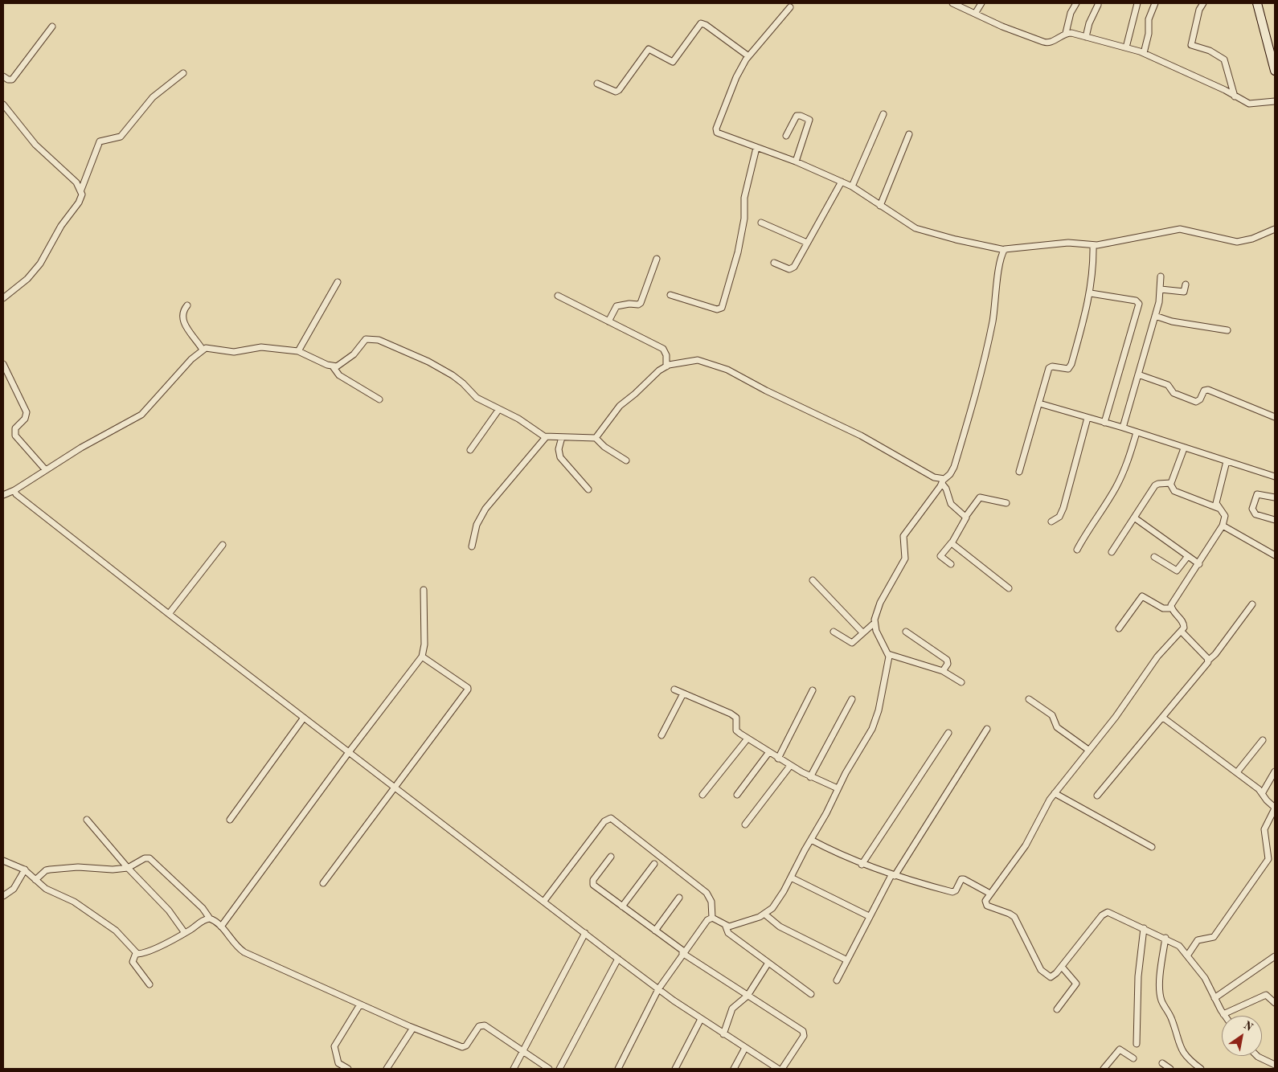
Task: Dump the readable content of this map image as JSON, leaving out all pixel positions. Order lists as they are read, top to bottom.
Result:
{
  "north": "top right"
}
